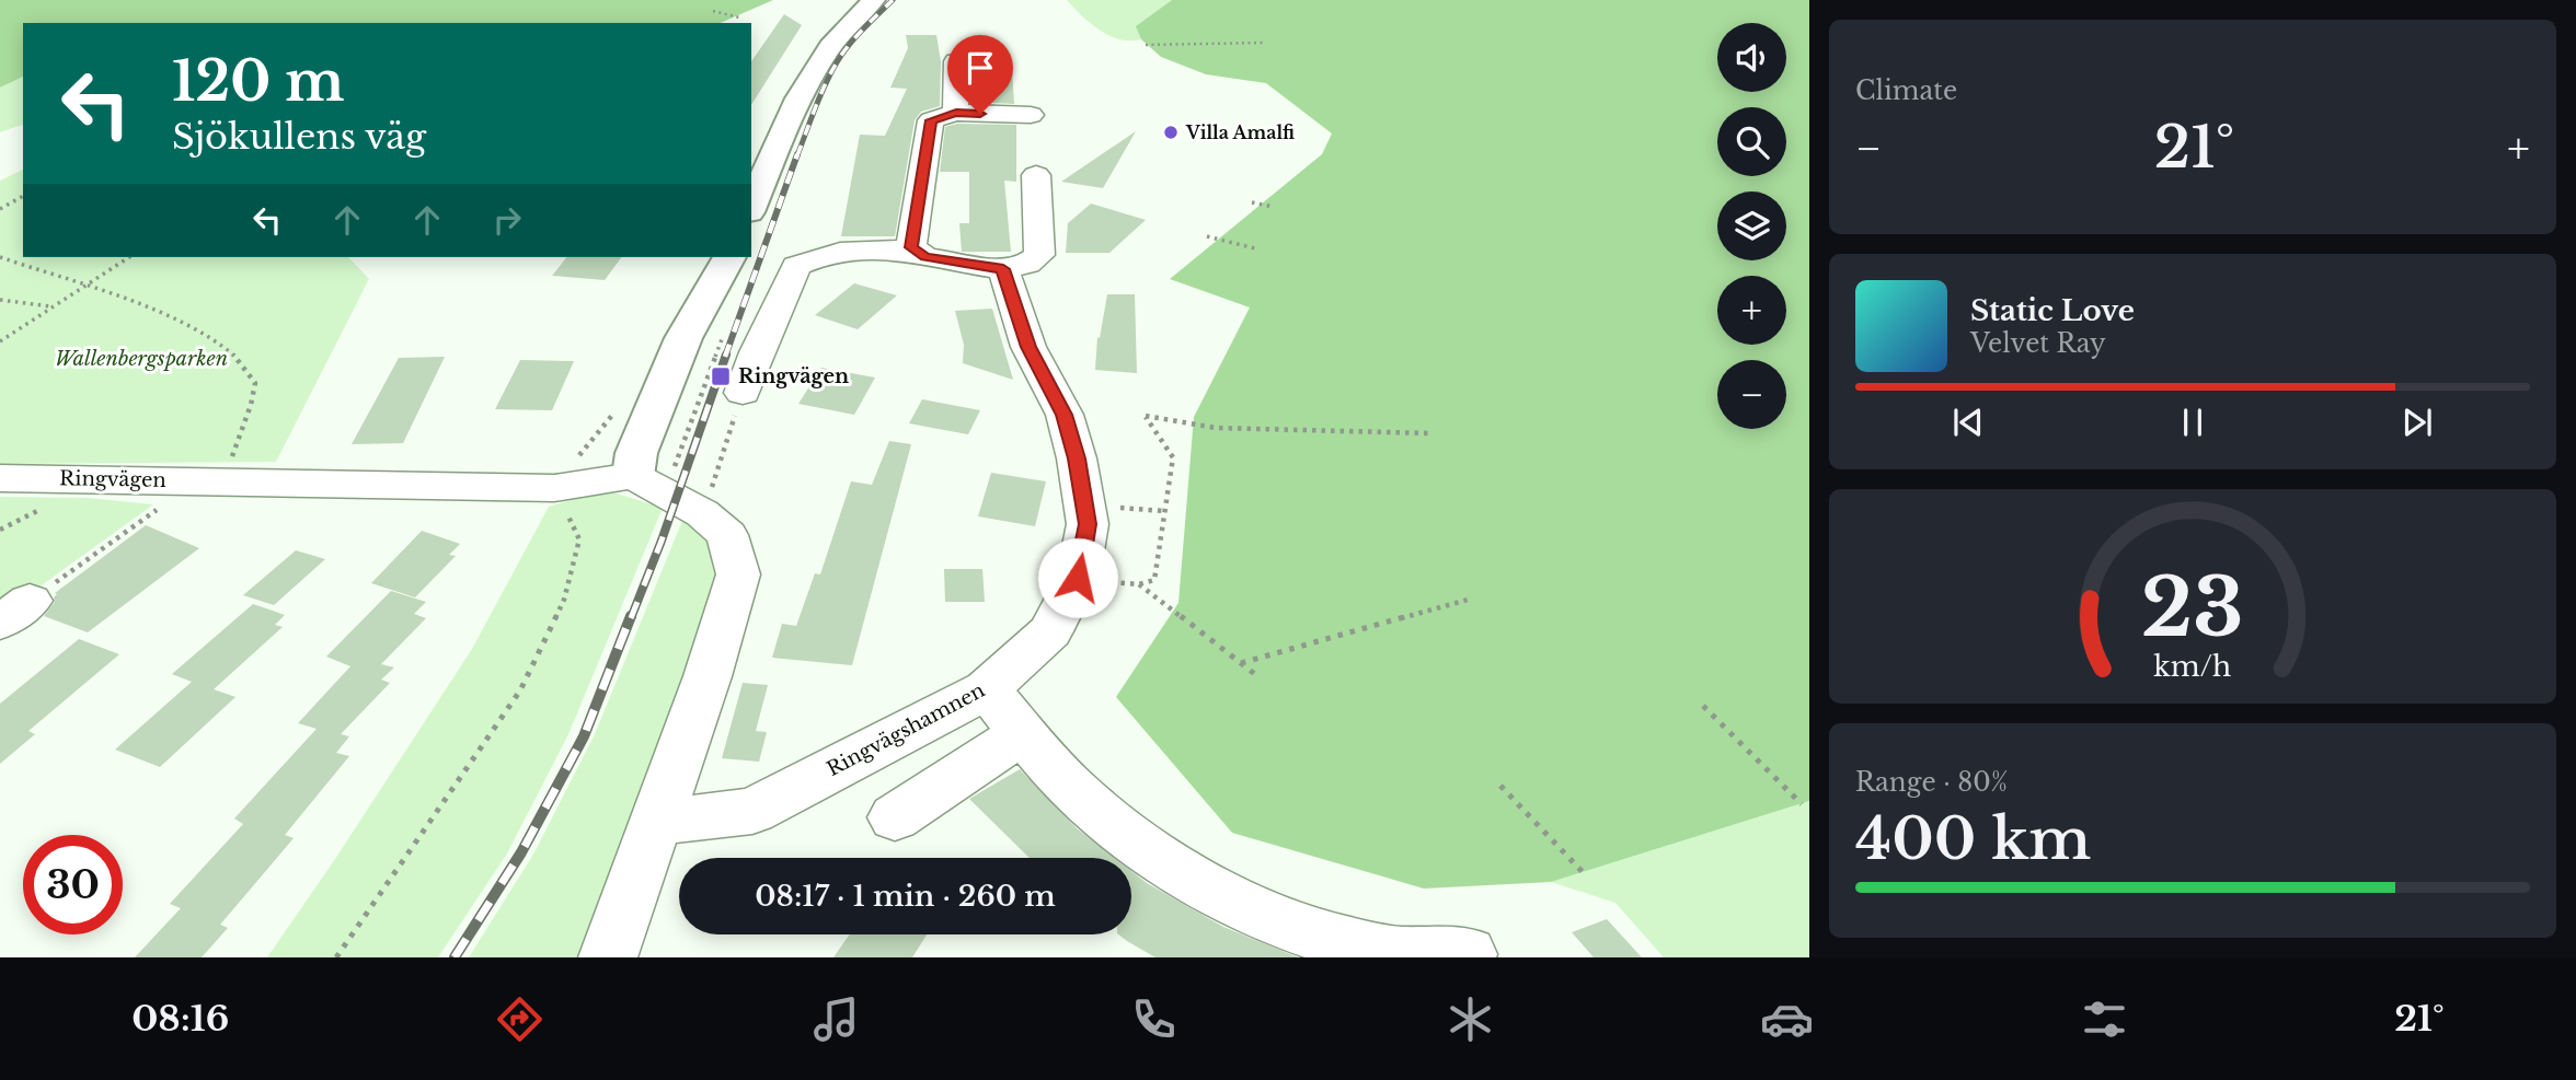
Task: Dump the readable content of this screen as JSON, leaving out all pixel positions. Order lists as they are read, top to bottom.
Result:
{
  "streets": {
    "street": ["Ringvägen", "Ringvägshamnen"]
  },
  "parks": ["Wallenbergsparken"],
  "places": {
    "other": ["Villa Amalfi"],
    "transit": ["Ringvägen"]
  },
  "page": {
    "tile": [
      "Climate",
      ["Range · 80%", "400 km"]
    ],
    "map_buttons": ["+", "−"],
    "turn": ["120 m", "Sjökullens väg"],
    "heat": ["−", "21°", "+"],
    "song": ["Static Love", "Velvet Ray"],
    "limit": "30",
    "trip": "08:17 · 1 min · 260 m",
    "tabs": ["08:16", "21°"],
    "gauge": ["23", "km/h"]
  }
}
